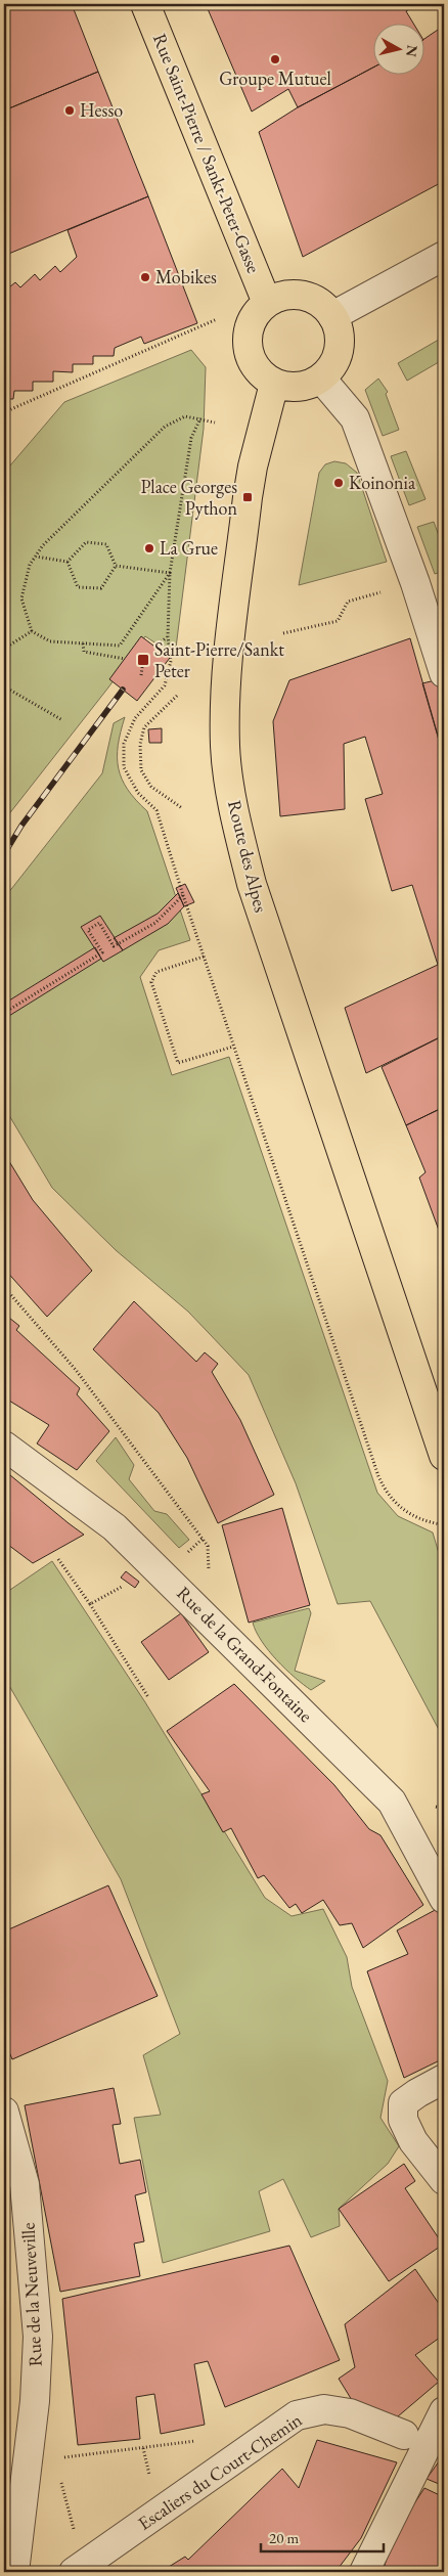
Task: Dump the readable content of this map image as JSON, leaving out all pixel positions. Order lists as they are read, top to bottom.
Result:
{
  "streets": {
    "main road": ["Rue Saint-Pierre / Sankt-Peter-Gasse", "Route des Alpes"],
    "street": ["Rue de la Grand-Fontaine", "Rue de la Neuveville", "Escaliers du Court-Chemin"]
  },
  "crossings": [
    ["Rue Saint-Pierre / Sankt-Peter-Gasse", "Route des Alpes"]
  ],
  "places": {
    "other": [
      "Groupe Mutuel",
      "Hesso",
      "Mobikes",
      "Koinonia",
      "La Grue"
    ],
    "transit": ["Place Georges Python", "Saint-Pierre/Sankt Peter"]
  },
  "scale_bar": "20 m",
  "north": "right"
}
